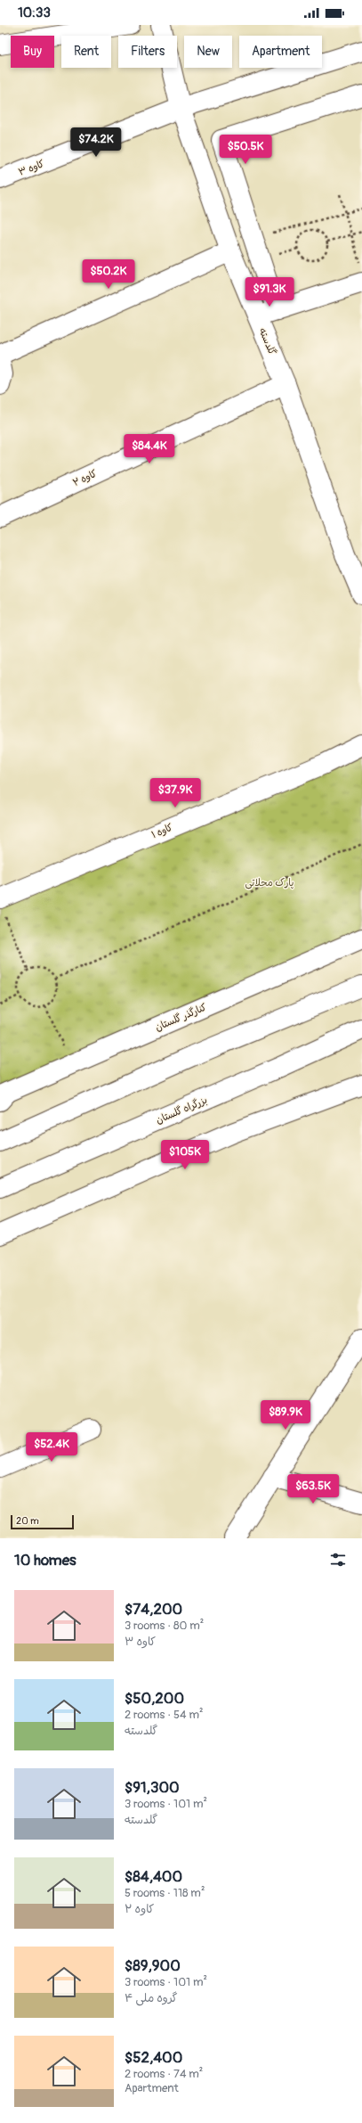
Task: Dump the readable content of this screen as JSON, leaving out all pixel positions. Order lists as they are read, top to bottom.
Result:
{
  "streets": {
    "main road": [
      "کاوه ۳",
      "گلدسته",
      "کاوه ۲",
      "کاوه ۱",
      "کنارگذر گلستان",
      "بزرگراه گلستان"
    ]
  },
  "crossings": [
    ["کاوه ۳", "گلدسته"],
    ["گلدسته", "کاوه ۲"]
  ],
  "parks": ["پارک محلاتی"],
  "scale_bar": "20 m",
  "page": {
    "status": "10:33",
    "chip": [
      "Buy",
      "Rent",
      "Filters",
      "New",
      "Apartment"
    ],
    "price": [
      "$74.2K",
      "$50.5K",
      "$50.2K",
      "$91.3K",
      "$84.4K",
      "$37.9K",
      "$105K",
      "$89.9K",
      "$52.4K",
      "$63.5K"
    ],
    "scale": "20 m",
    "heading": "10 homes",
    "list": [
      {
        "name": "$74,200",
        "note": "3 rooms · 80 m² · کاوه ۳"
      },
      {
        "name": "$50,200",
        "note": "2 rooms · 54 m² · گلدسته"
      },
      {
        "name": "$91,300",
        "note": "3 rooms · 101 m² · گلدسته"
      },
      {
        "name": "$84,400",
        "note": "5 rooms · 118 m² · کاوه ۲"
      },
      {
        "name": "$89,900",
        "note": "3 rooms · 101 m² · گروه ملی ۴"
      },
      {
        "name": "$52,400",
        "note": "2 rooms · 74 m² · Apartment"
      }
    ]
  }
}
